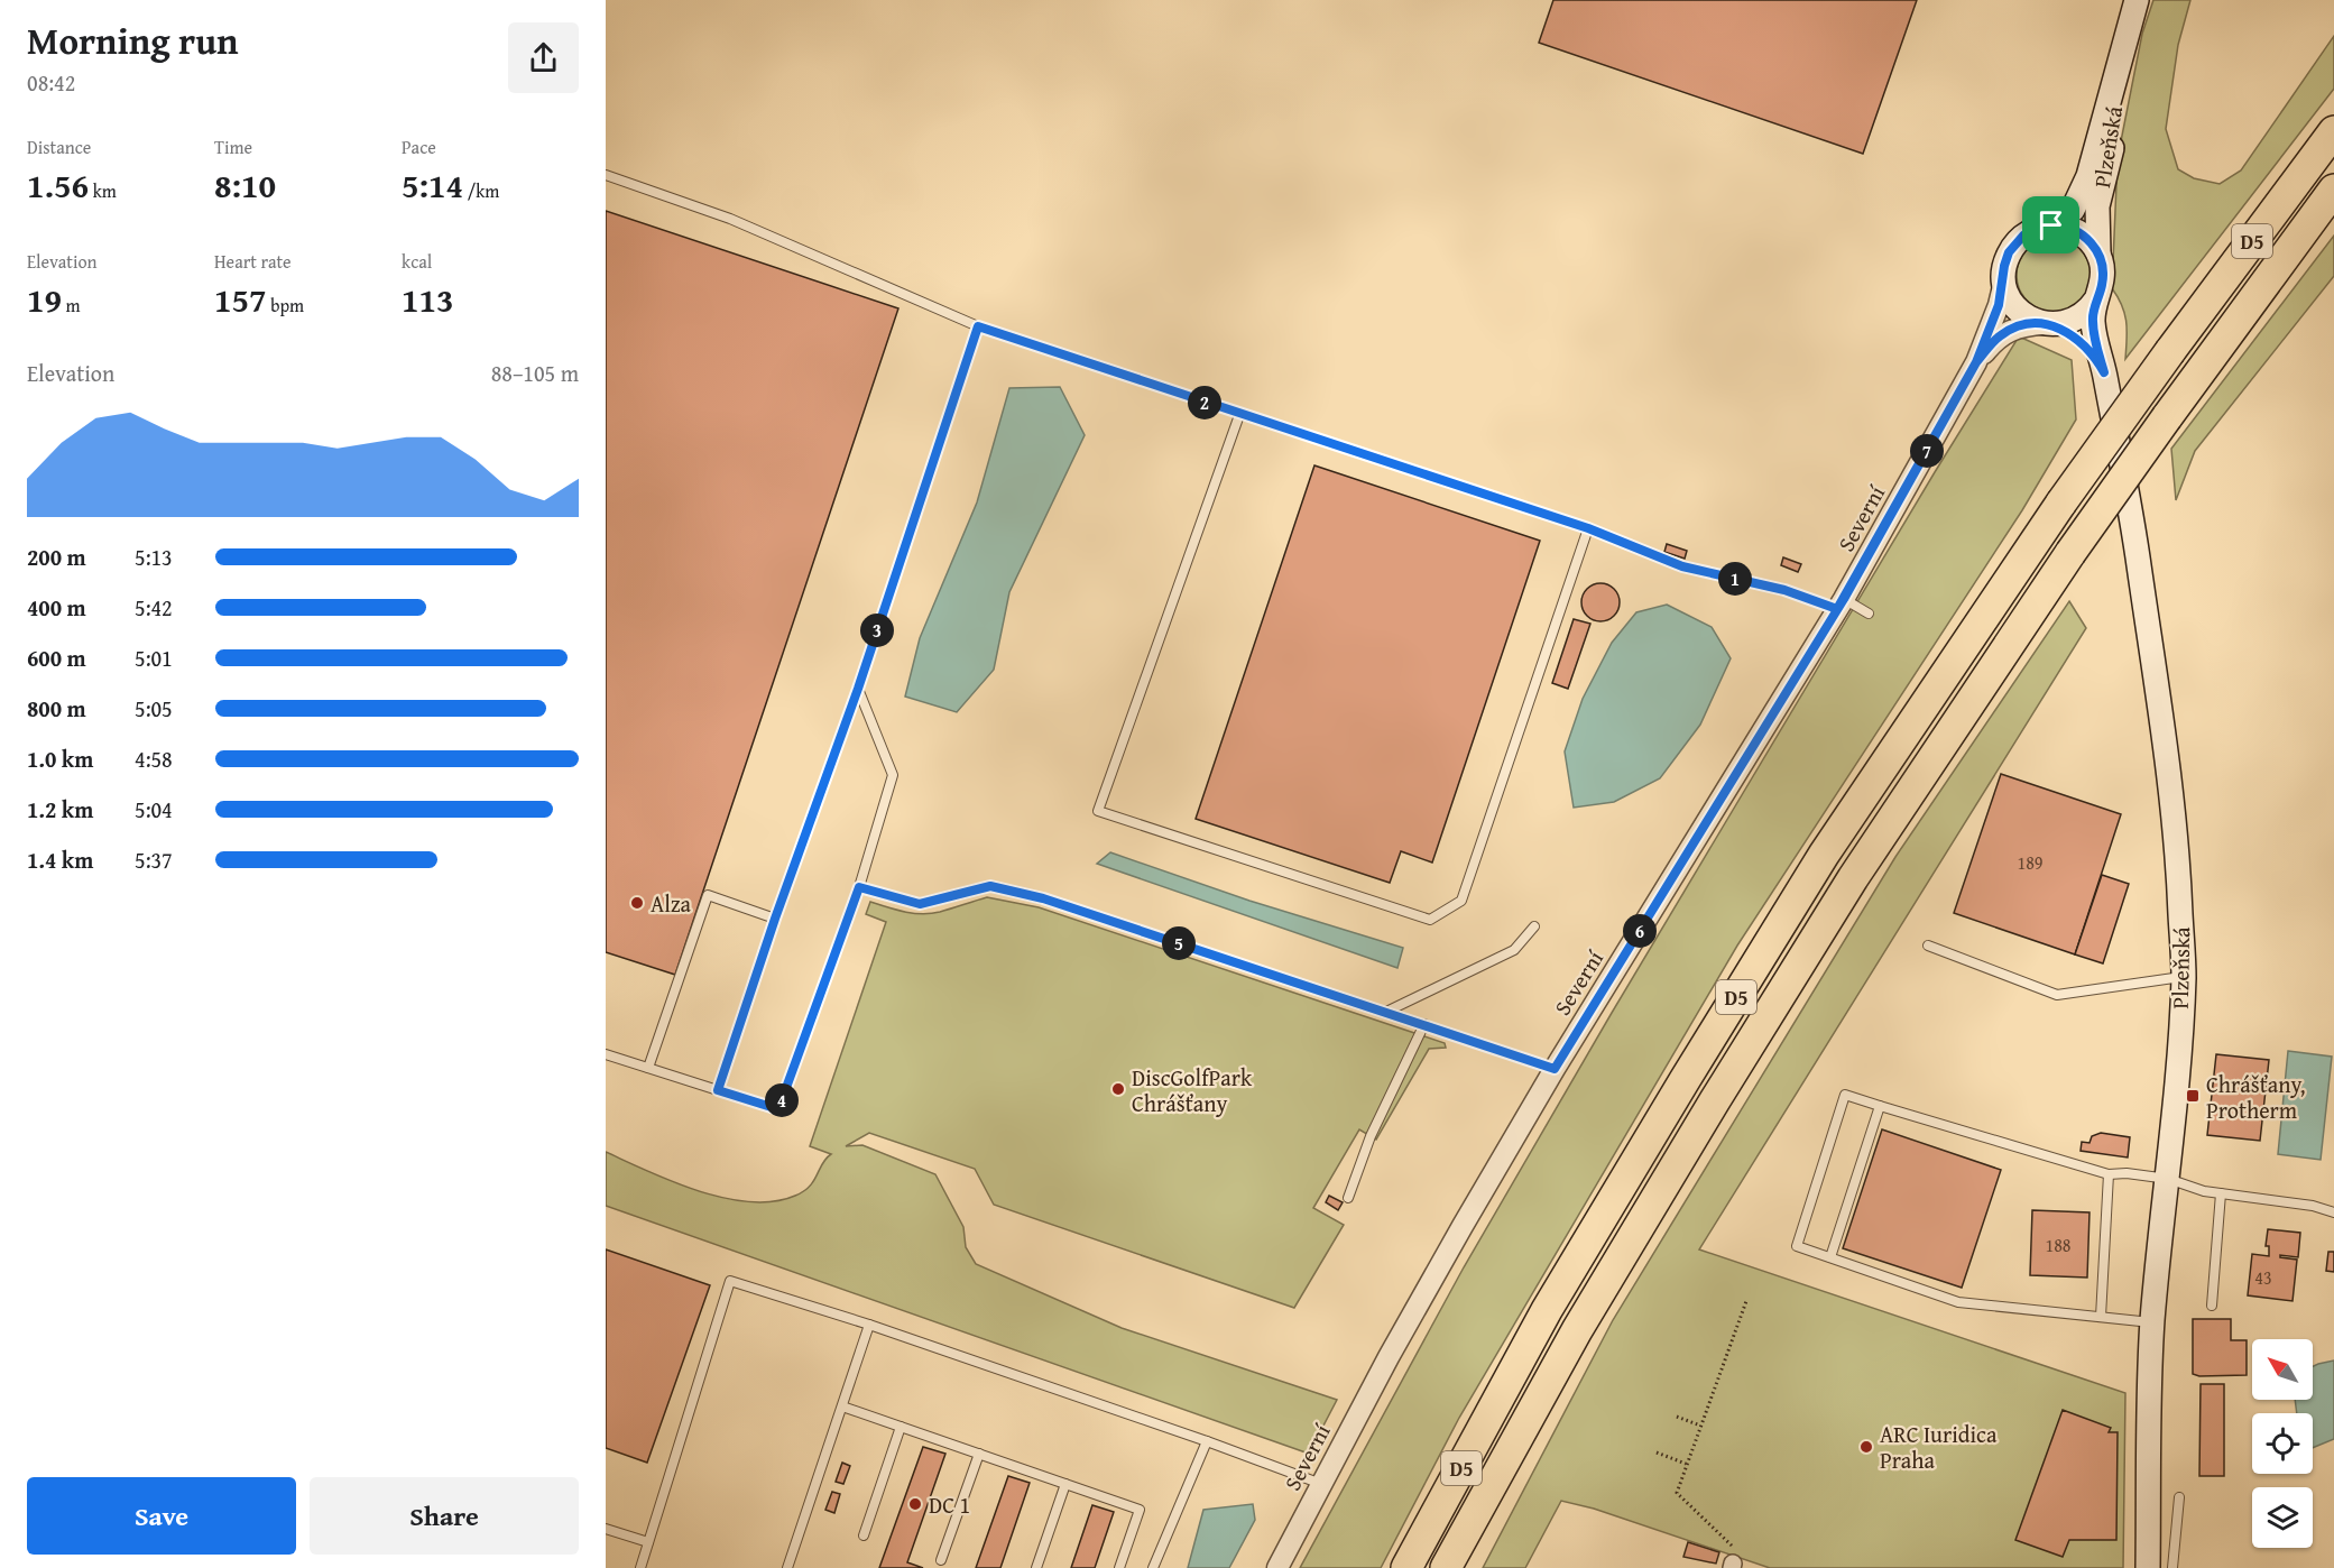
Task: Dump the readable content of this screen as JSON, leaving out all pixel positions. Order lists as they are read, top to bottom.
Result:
{
  "streets": {
    "highway": ["D5"],
    "main road": ["Plzeňská"],
    "street": ["Severní"]
  },
  "crossings": [
    ["Plzeňská", "Severní"]
  ],
  "places": {
    "other": [
      "Alza",
      "DiscGolfPark Chrášťany",
      "ARC Iuridica Praha",
      "DC 1"
    ],
    "transit": ["Chrášťany, Protherm"]
  },
  "house_numbers": ["189", "188", "43"],
  "north": "top left",
  "page": {
    "heading": ["Morning run", "08:42"],
    "stats": [
      ["Distance", "1.56 km"],
      ["Time", "8:10"],
      ["Pace", "5:14 /km"],
      ["Elevation", "19 m"],
      ["Heart rate", "157 bpm"],
      ["kcal", "113"]
    ],
    "chart": ["Elevation", "88–105 m"],
    "pins": [
      "2",
      "7",
      "1",
      "3",
      "6",
      "5",
      "4"
    ],
    "list": [
      {
        "name": "200 m",
        "note": "5:13"
      },
      {
        "name": "400 m",
        "note": "5:42"
      },
      {
        "name": "600 m",
        "note": "5:01"
      },
      {
        "name": "800 m",
        "note": "5:05"
      },
      {
        "name": "1.0 km",
        "note": "4:58"
      },
      {
        "name": "1.2 km",
        "note": "5:04"
      },
      {
        "name": "1.4 km",
        "note": "5:37"
      }
    ],
    "buttons": ["Save", "Share"]
  }
}
